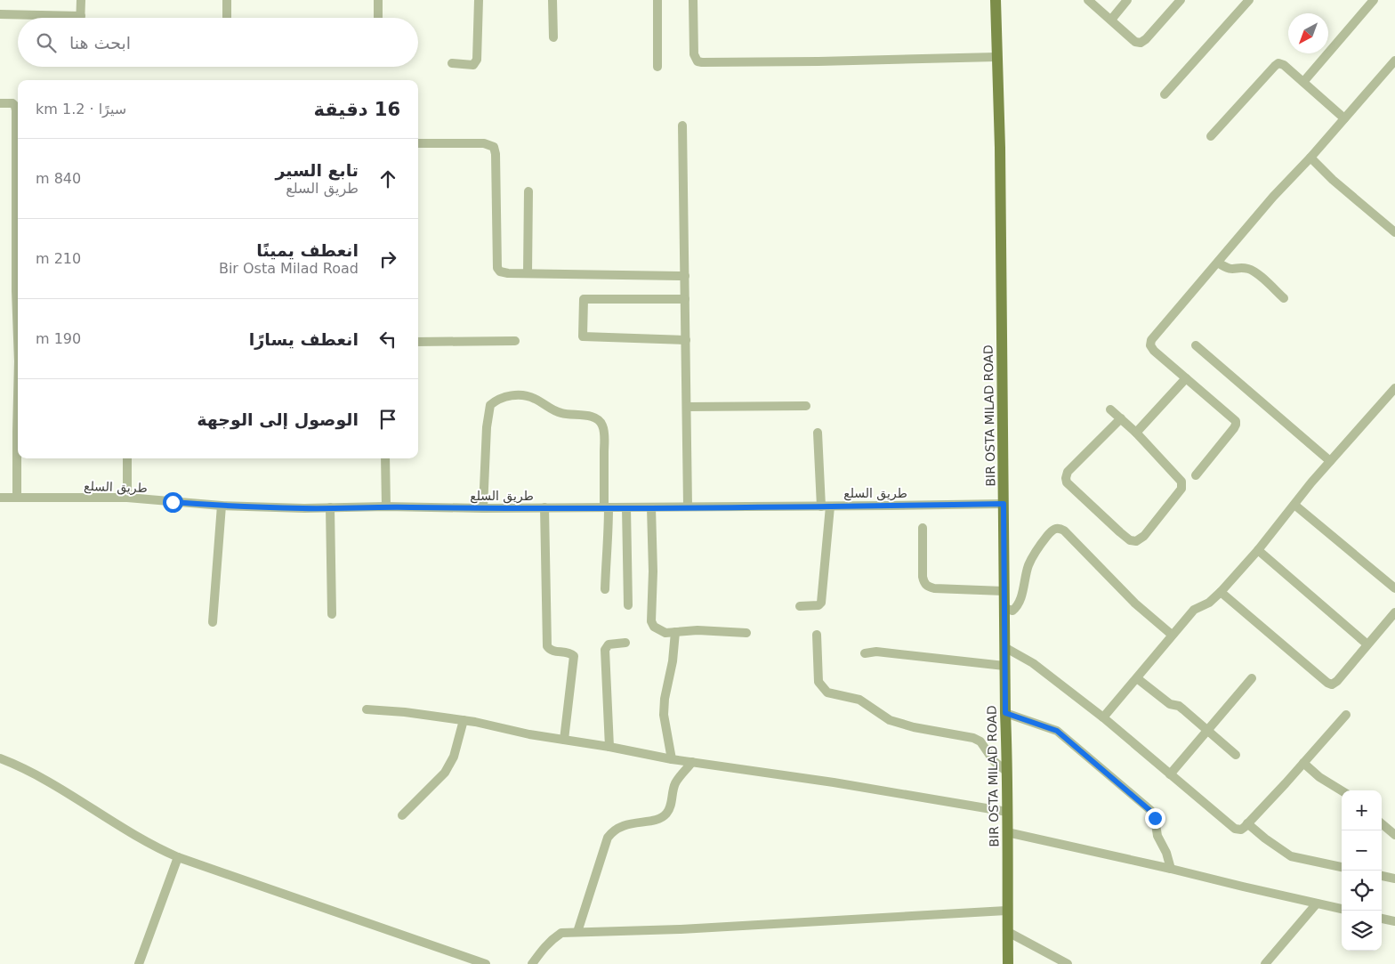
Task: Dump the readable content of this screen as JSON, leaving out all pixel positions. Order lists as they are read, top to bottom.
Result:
{
  "streets": {
    "main road": ["BIR OSTA MILAD ROAD"],
    "street": ["طريق السلع"]
  },
  "crossings": [
    ["BIR OSTA MILAD ROAD", "طريق السلع"]
  ],
  "north": "bottom left",
  "page": {
    "search": "ابحث هنا",
    "heading": ["16 دقيقة", "سيرًا · 1.2 km"],
    "list": [
      ["تابع السير", "طريق السلع", "840 m"],
      ["انعطف يمينًا", "Bir Osta Milad Road", "210 m"],
      ["انعطف يسارًا", "190 m"],
      "الوصول إلى الوجهة"
    ],
    "map_buttons": ["+", "−"]
  }
}
